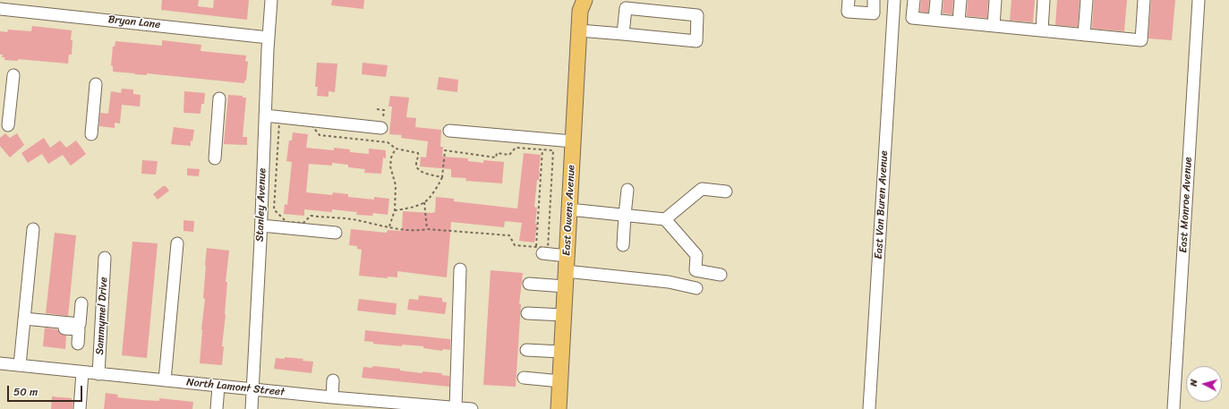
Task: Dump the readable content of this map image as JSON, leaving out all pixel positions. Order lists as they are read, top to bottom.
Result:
{
  "streets": {
    "main road": ["East Owens Avenue"],
    "street": [
      "Bryan Lane",
      "Stanley Avenue",
      "East Van Buren Avenue",
      "East Monroe Avenue",
      "Sammymel Drive",
      "North Lamont Street"
    ]
  },
  "crossings": [
    ["Bryan Lane", "Stanley Avenue"],
    ["Stanley Avenue", "North Lamont Street"],
    ["Sammymel Drive", "North Lamont Street"]
  ],
  "scale_bar": "50 m",
  "north": "left"
}
